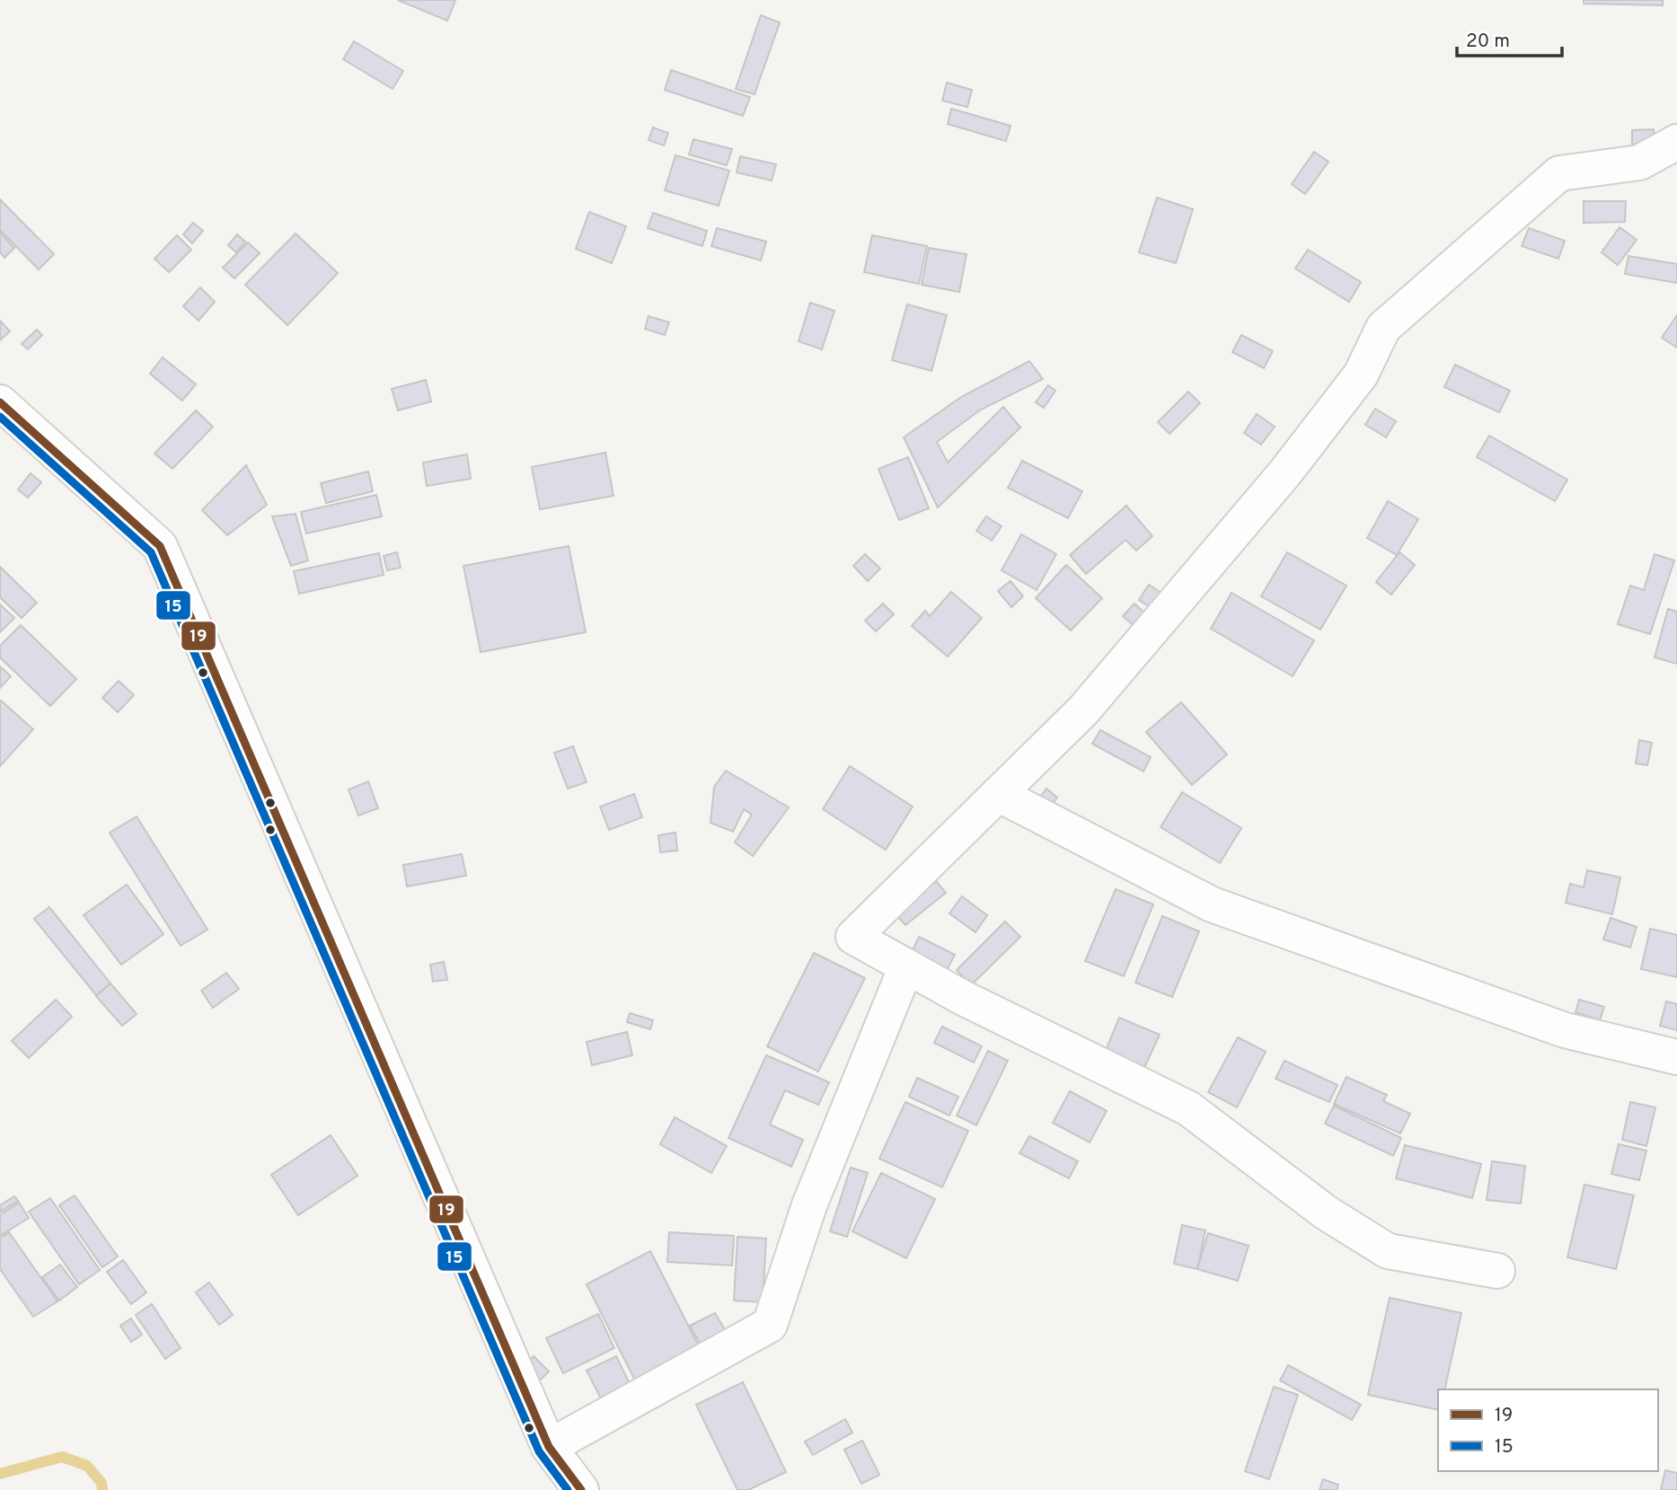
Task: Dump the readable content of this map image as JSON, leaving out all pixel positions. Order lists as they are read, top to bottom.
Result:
{
  "lines": ["transit line 19", "transit line 15"],
  "legend": ["19", "15"],
  "scale_bar": "20 m"
}
